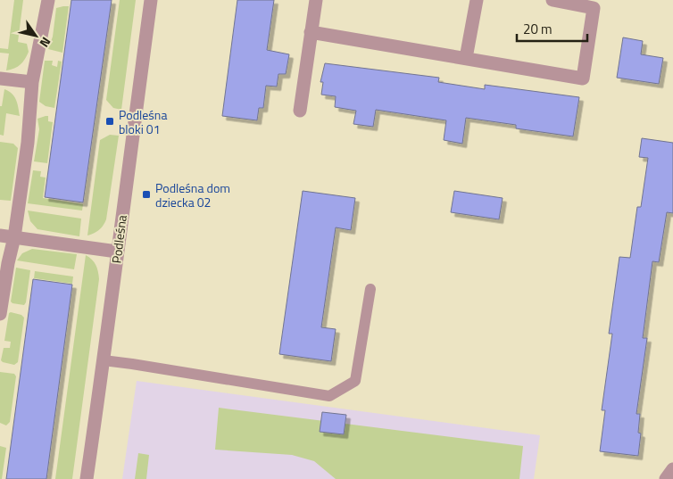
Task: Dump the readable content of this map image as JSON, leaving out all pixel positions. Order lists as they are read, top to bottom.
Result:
{
  "streets": {
    "street": ["Podleśna"]
  },
  "places": {
    "transit": ["Podleśna bloki 01", "Podleśna dom dziecka 02"]
  },
  "scale_bar": "20 m",
  "north": "bottom right"
}
